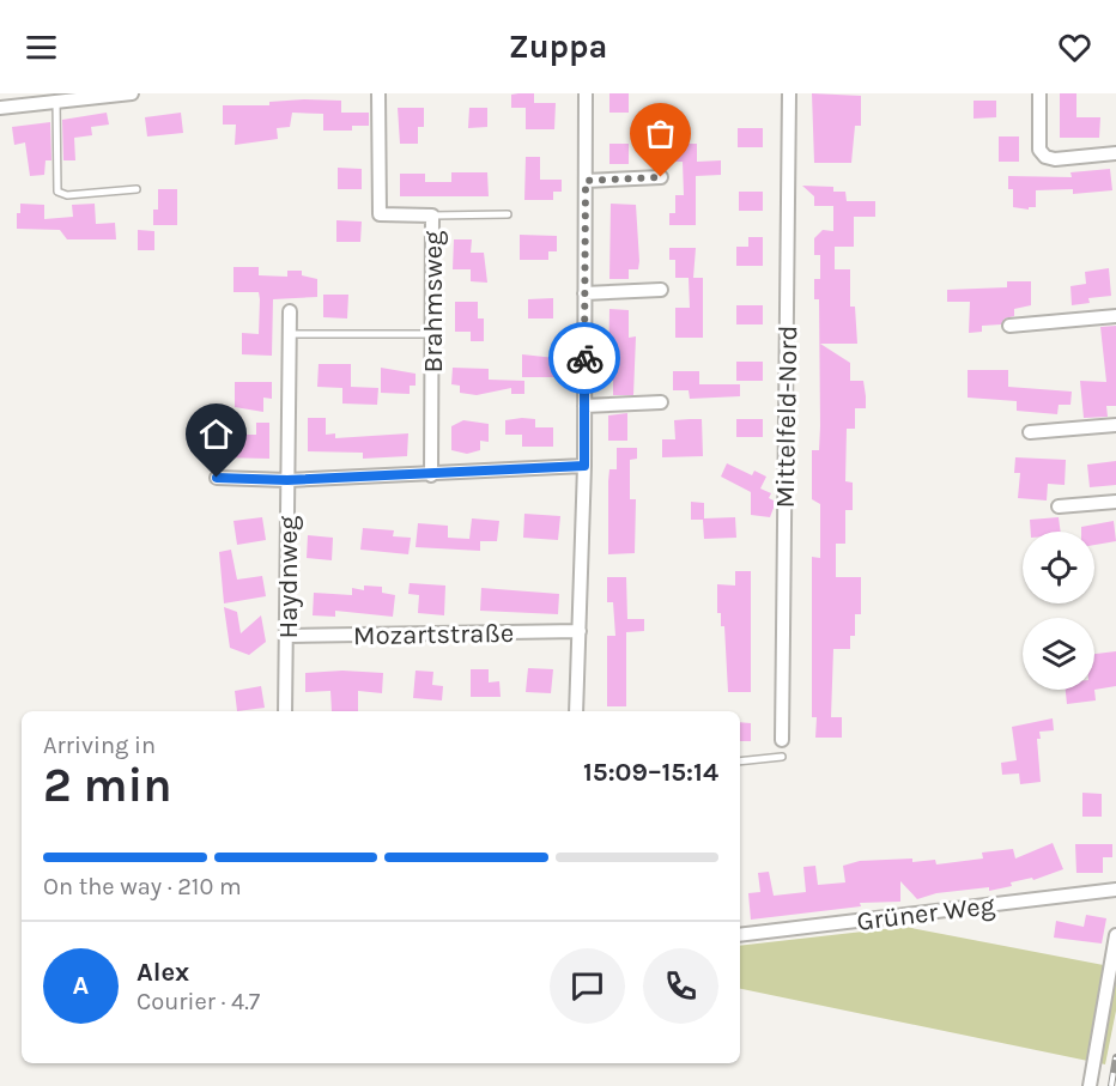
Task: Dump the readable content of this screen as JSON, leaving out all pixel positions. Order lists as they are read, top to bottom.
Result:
{
  "streets": {
    "street": [
      "Brahmsweg",
      "Mittelfeld-Nord",
      "Haydnweg",
      "Mozartstraße",
      "Grüner Weg"
    ]
  },
  "crossings": [
    ["Haydnweg", "Mozartstraße"]
  ],
  "page": {
    "header": "Zuppa",
    "heading": ["2 min", "Arriving in", "15:09–15:14"],
    "panel": ["Alex", "Courier · 4.7"],
    "bar": "On the way · 210 m",
    "round": "A"
  }
}
